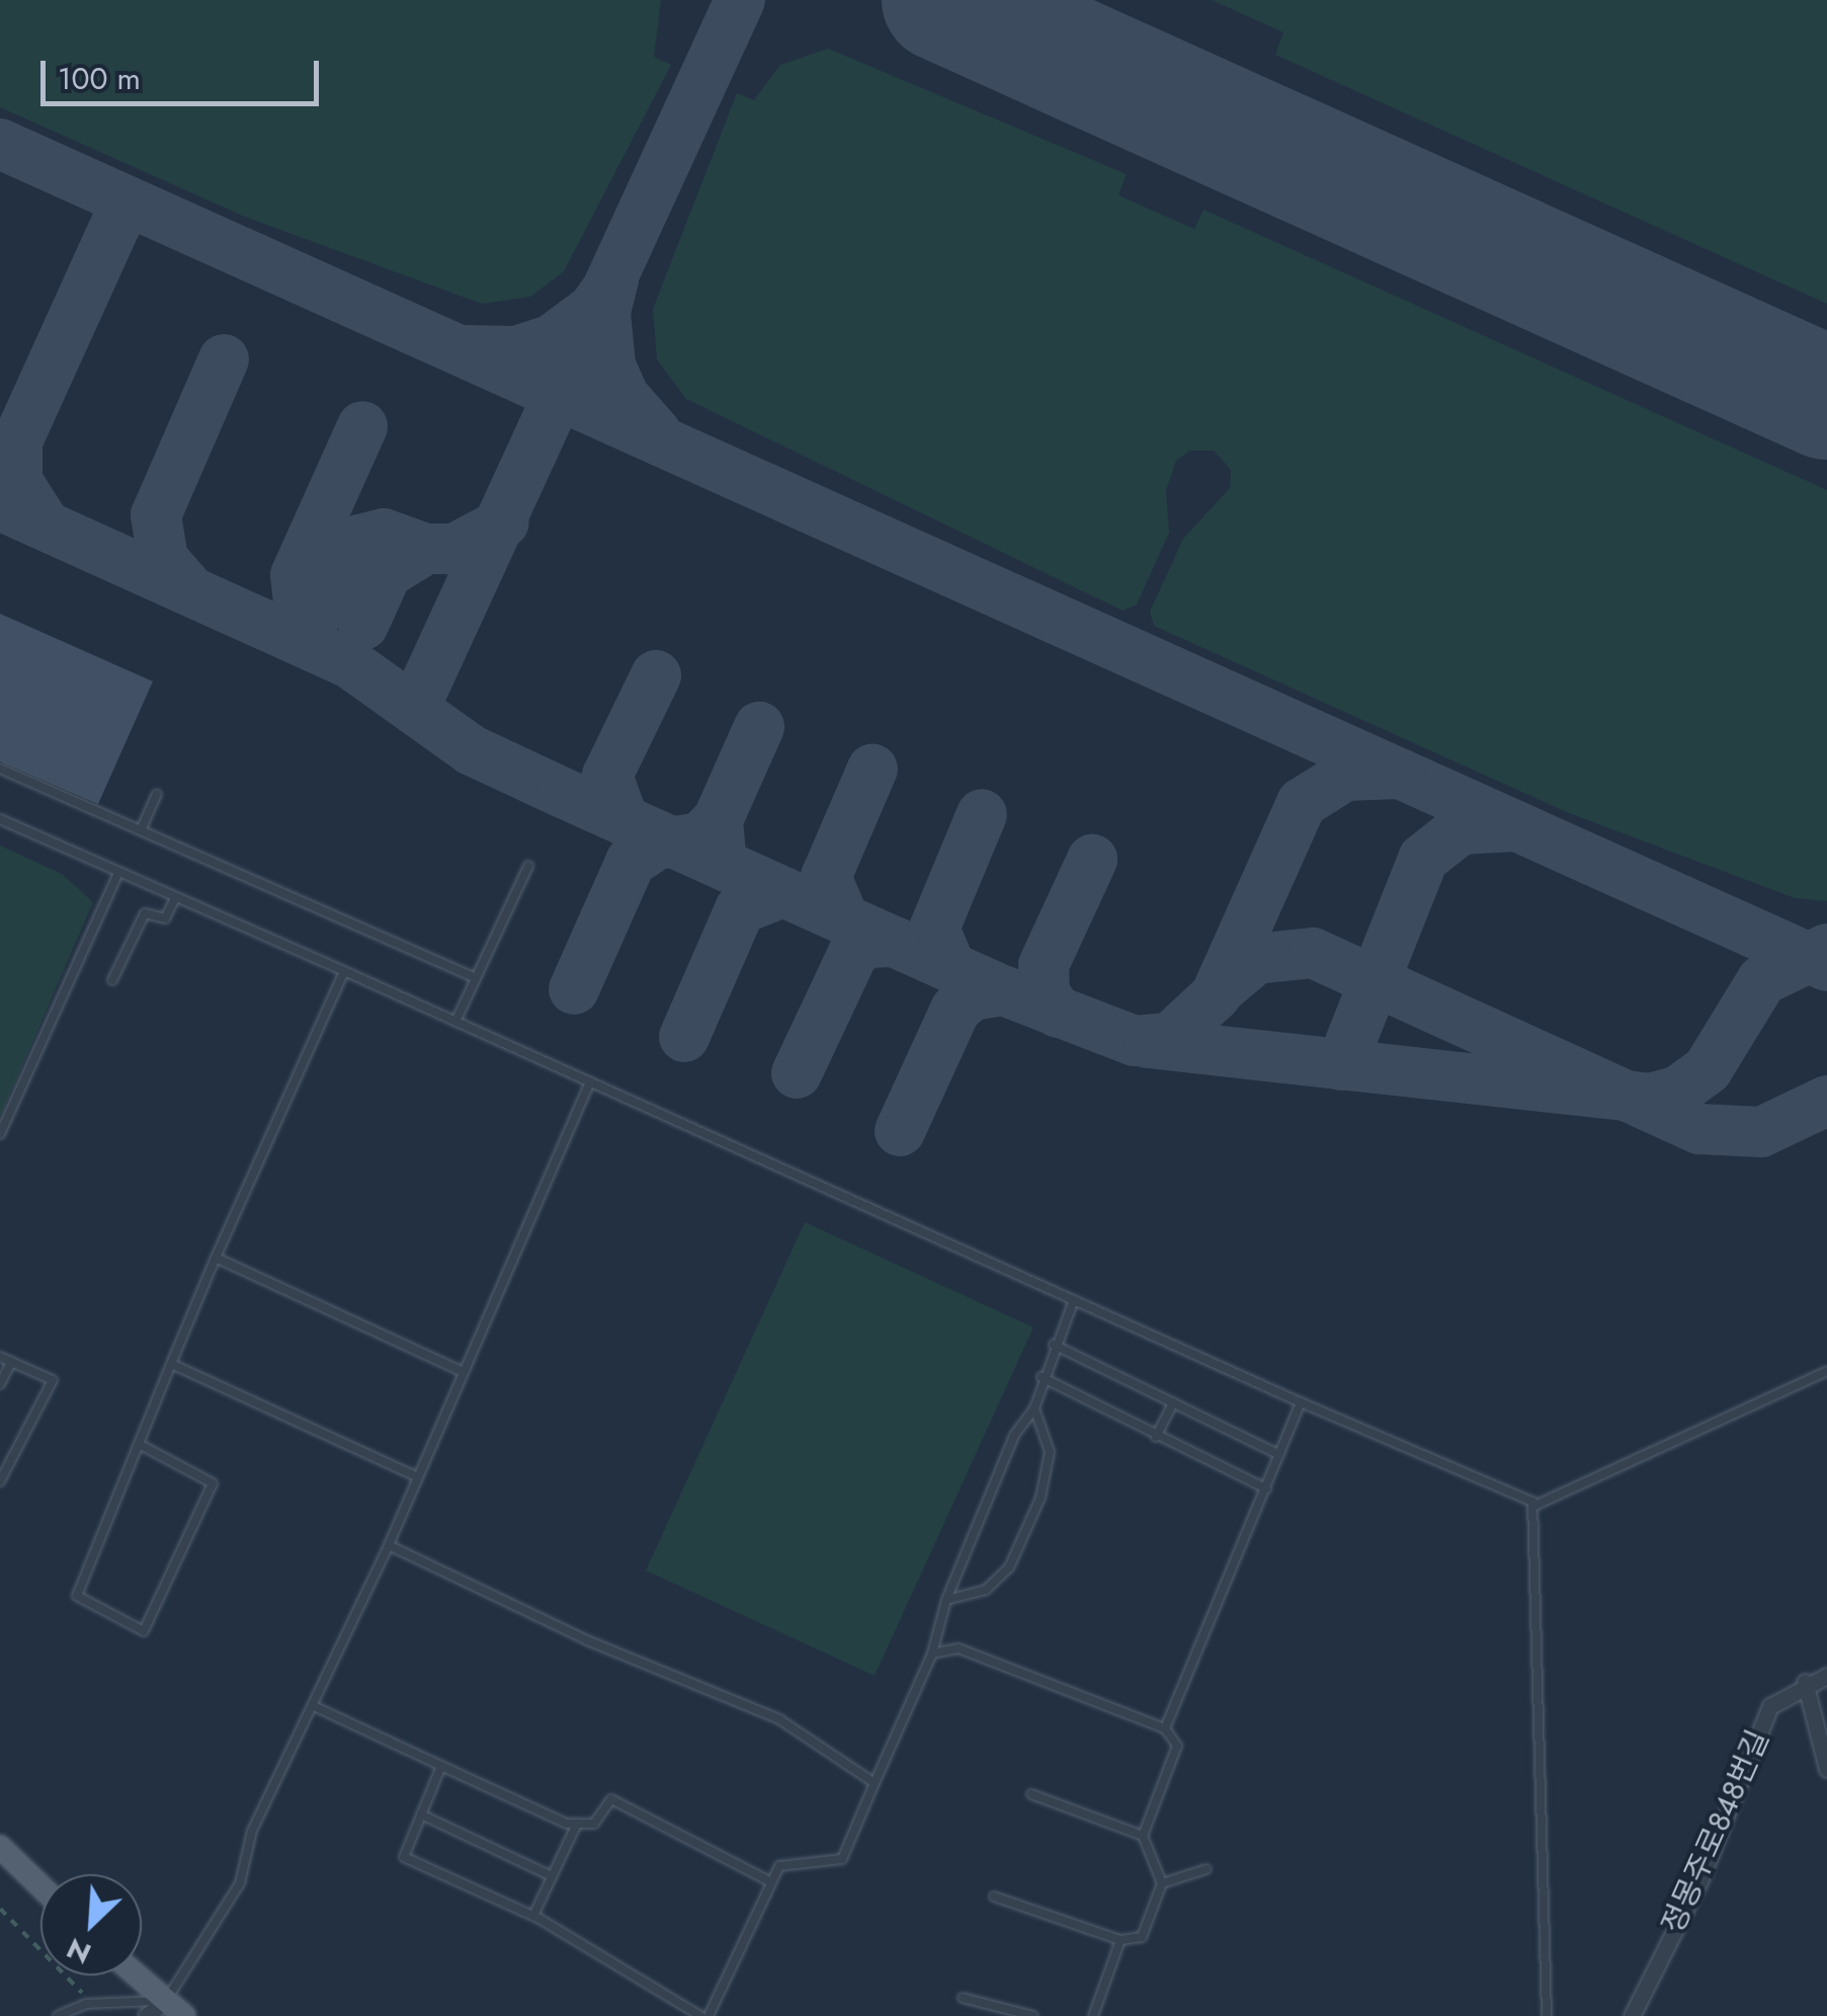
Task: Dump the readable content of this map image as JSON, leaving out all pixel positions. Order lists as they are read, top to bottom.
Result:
{
  "streets": {
    "street": ["정몽주로848번길"]
  },
  "scale_bar": "100 m",
  "north": "bottom left"
}
